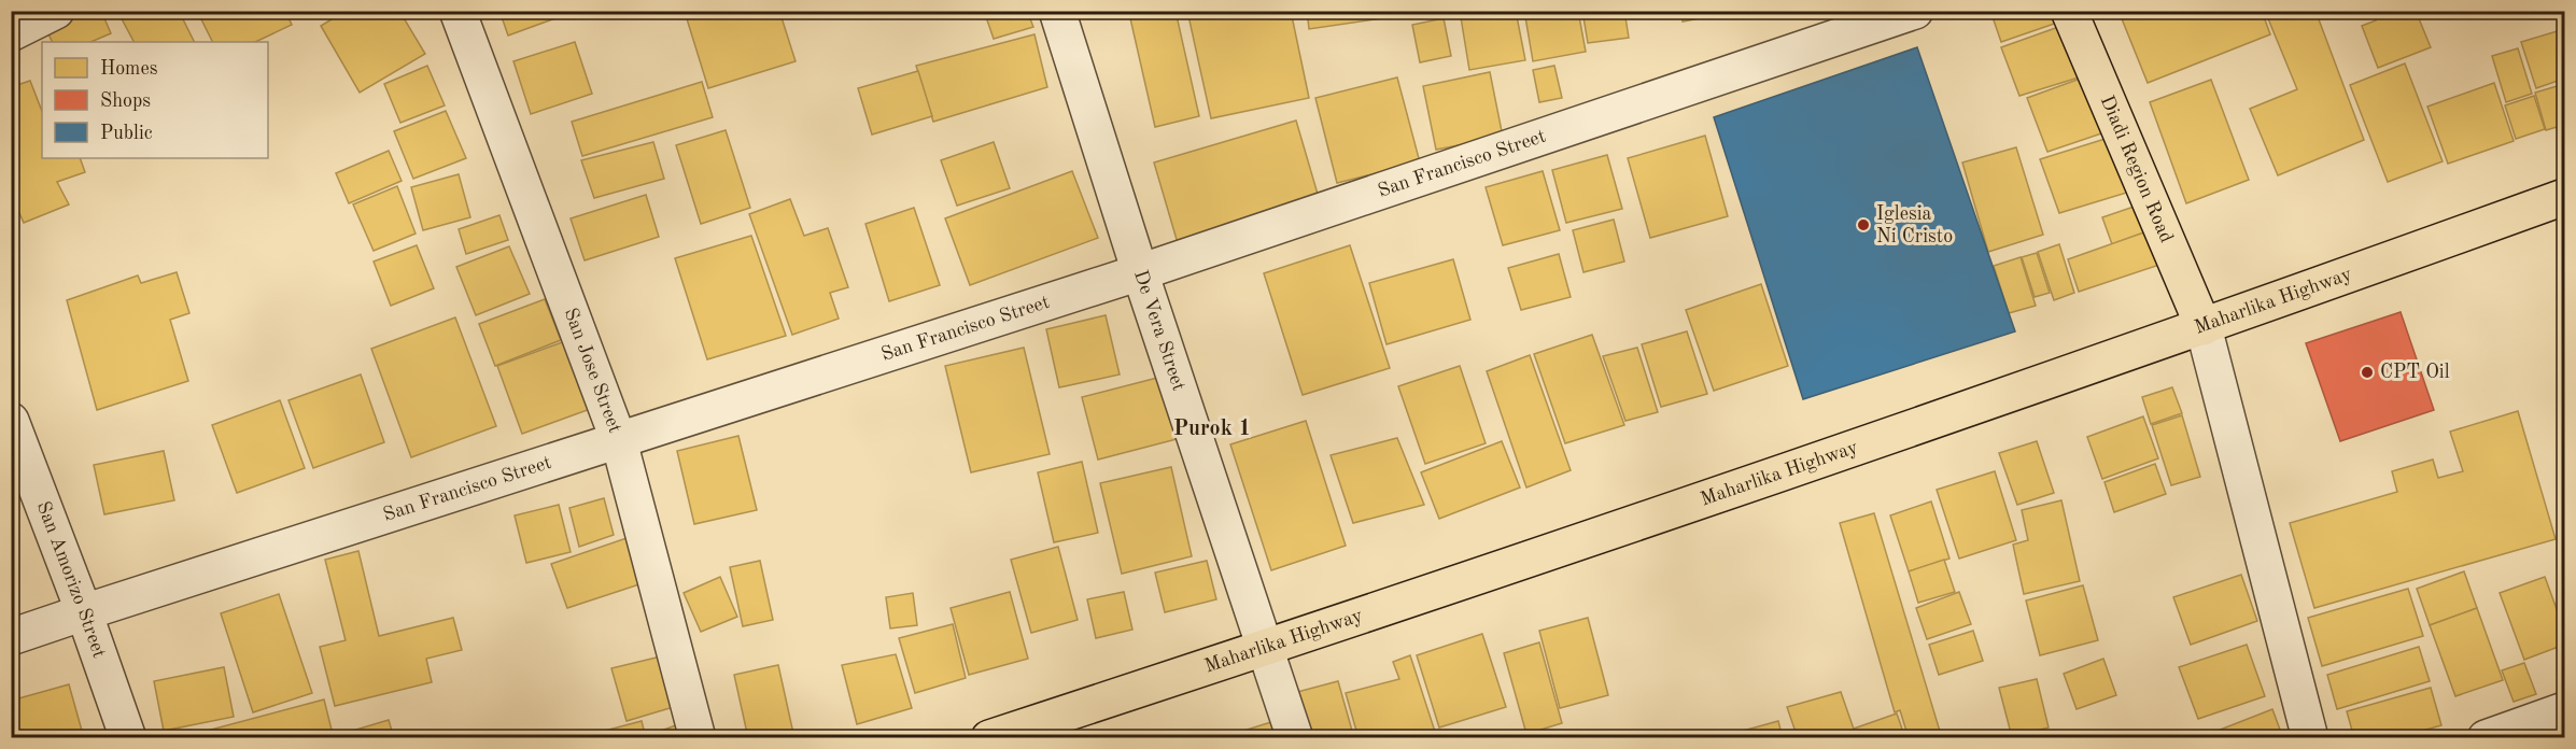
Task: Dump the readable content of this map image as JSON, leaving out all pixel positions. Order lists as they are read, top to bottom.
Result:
{
  "streets": {
    "main road": ["Diadi Region Road", "Maharlika Highway"],
    "street": [
      "San Francisco Street",
      "De Vera Street",
      "San Jose Street",
      "San Amorizo Street"
    ]
  },
  "crossings": [
    ["San Francisco Street", "De Vera Street"],
    ["San Francisco Street", "San Jose Street"],
    ["San Francisco Street", "San Amorizo Street"],
    ["Diadi Region Road", "Maharlika Highway"],
    ["Maharlika Highway", "De Vera Street"]
  ],
  "districts": ["Purok 1"],
  "places": ["Iglesia Ni Cristo", "CPT Oil"],
  "legend": ["Homes", "Shops", "Public"]
}
